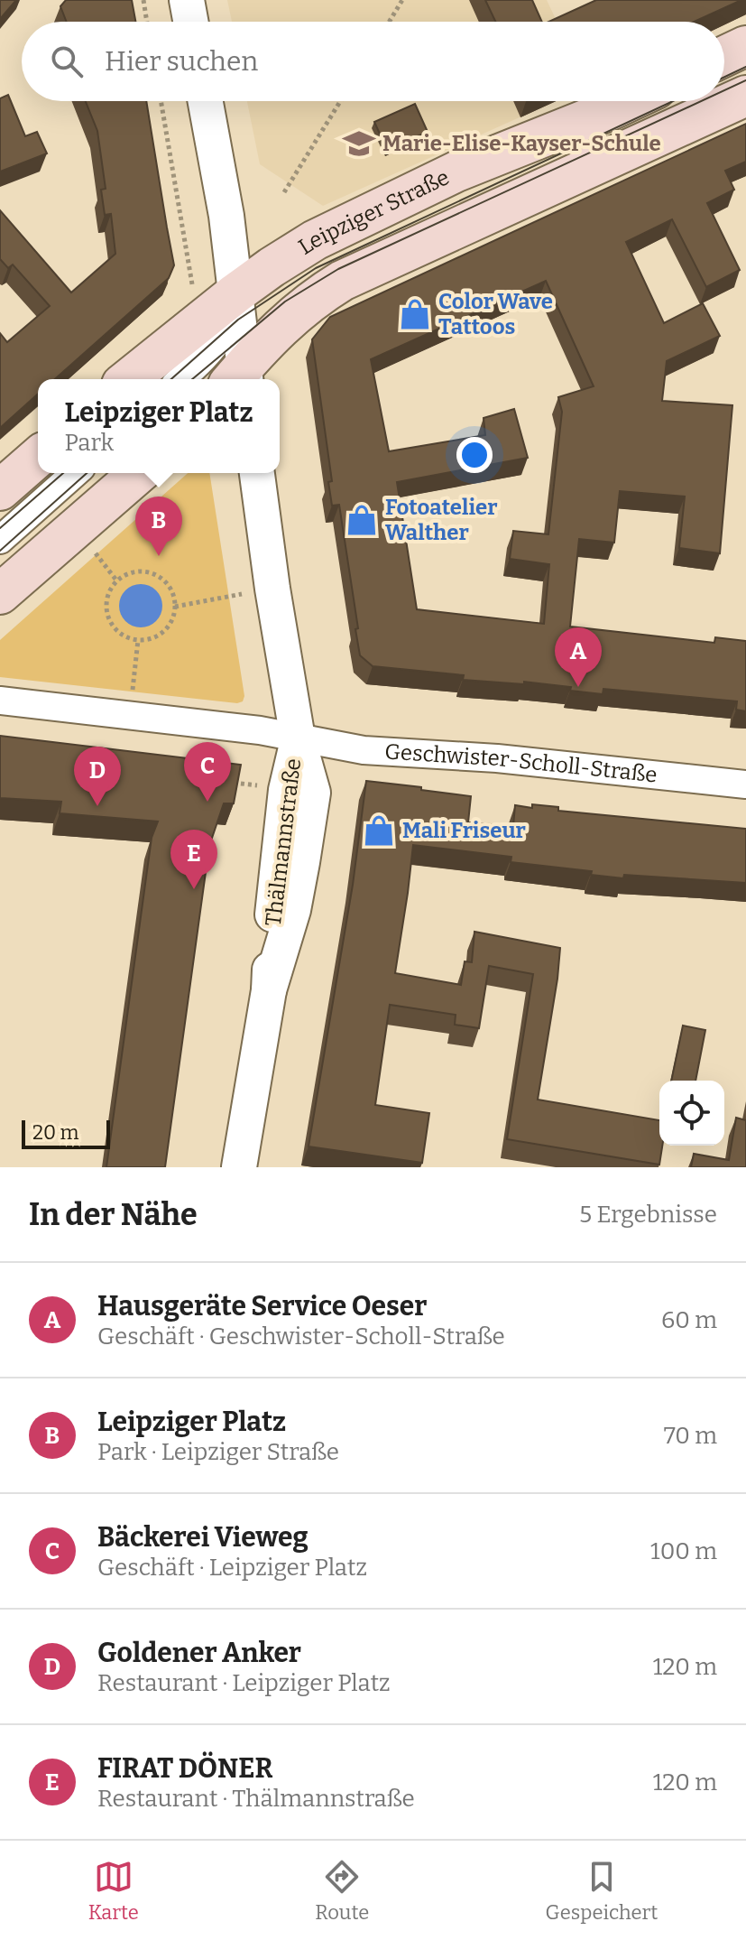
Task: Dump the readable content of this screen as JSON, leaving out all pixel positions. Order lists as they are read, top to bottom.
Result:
{
  "streets": {
    "main road": ["Leipziger Straße"],
    "street": ["Geschwister-Scholl-Straße", "Thälmannstraße"]
  },
  "crossings": [
    ["Geschwister-Scholl-Straße", "Thälmannstraße"]
  ],
  "places": {
    "school or university": ["Marie-Elise-Kayser-Schule"],
    "shop": ["Color Wave Tattoos", "Fotoatelier Walther", "Mali Friseur"]
  },
  "scale_bar": "20 m",
  "page": {
    "search": "Hier suchen",
    "popup": ["Leipziger Platz", "Park"],
    "pins": [
      "B",
      "A",
      "C",
      "D",
      "E"
    ],
    "scale": "20 m",
    "heading": ["In der Nähe", "5 Ergebnisse"],
    "list": [
      {
        "mark": "A",
        "name": "Hausgeräte Service Oeser",
        "note": "Geschäft · Geschwister-Scholl-Straße",
        "value": "60 m"
      },
      {
        "mark": "B",
        "name": "Leipziger Platz",
        "note": "Park · Leipziger Straße",
        "value": "70 m"
      },
      {
        "mark": "C",
        "name": "Bäckerei Vieweg",
        "note": "Geschäft · Leipziger Platz",
        "value": "100 m"
      },
      {
        "mark": "D",
        "name": "Goldener Anker",
        "note": "Restaurant · Leipziger Platz",
        "value": "120 m"
      },
      {
        "mark": "E",
        "name": "FIRAT DÖNER",
        "note": "Restaurant · Thälmannstraße",
        "value": "120 m"
      }
    ],
    "nav": ["Karte", "Route", "Gespeichert"]
  }
}
